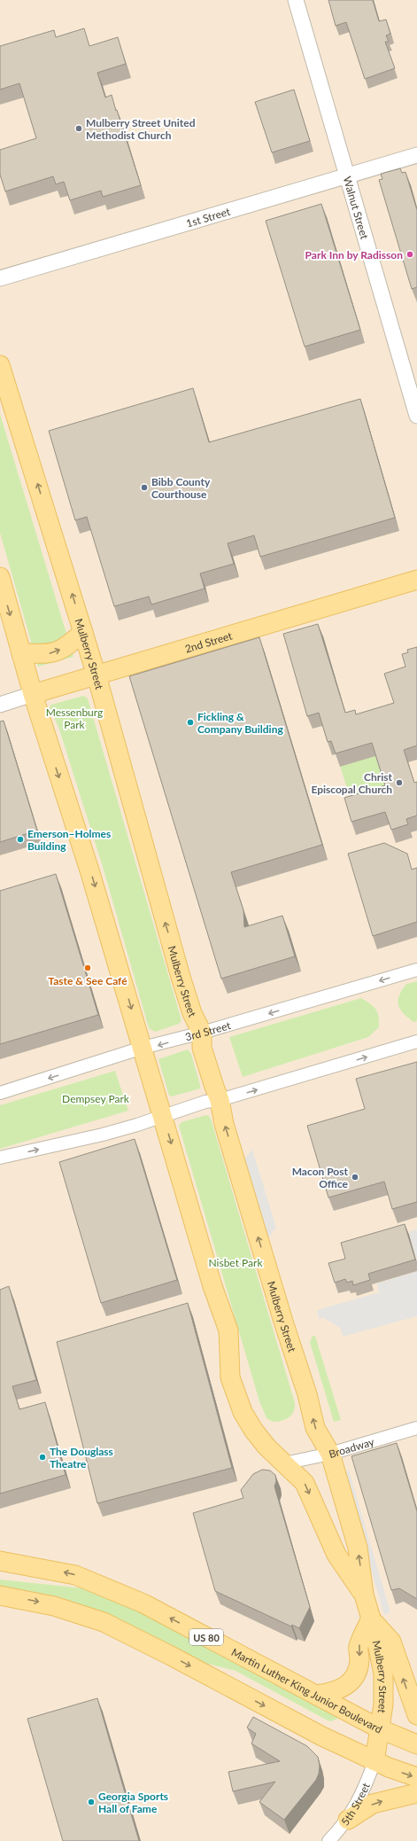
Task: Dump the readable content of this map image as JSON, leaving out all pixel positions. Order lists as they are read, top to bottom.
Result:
{
  "streets": {
    "main road": [
      "2nd Street",
      "Mulberry Street",
      "US 80",
      "Martin Luther King Junior Boulevard"
    ],
    "street": [
      "Walnut Street",
      "1st Street",
      "3rd Street",
      "Broadway",
      "5th Street"
    ]
  },
  "crossings": [
    ["Walnut Street", "1st Street"],
    ["2nd Street", "Mulberry Street"],
    ["Mulberry Street", "3rd Street"],
    ["Mulberry Street", "Broadway"],
    ["Mulberry Street", "Martin Luther King Junior Boulevard"],
    ["Mulberry Street", "5th Street"]
  ],
  "parks": ["Messenburg Park", "Dempsey Park", "Nisbet Park"],
  "places": [
    "Mulberry Street United Methodist Church",
    "Park Inn by Radisson",
    "Bibb County Courthouse",
    "Fickling & Company Building",
    "Christ Episcopal Church",
    "Emerson–Holmes Building",
    "Taste & See Café",
    "Macon Post Office",
    "The Douglass Theatre",
    "Georgia Sports Hall of Fame"
  ]
}
